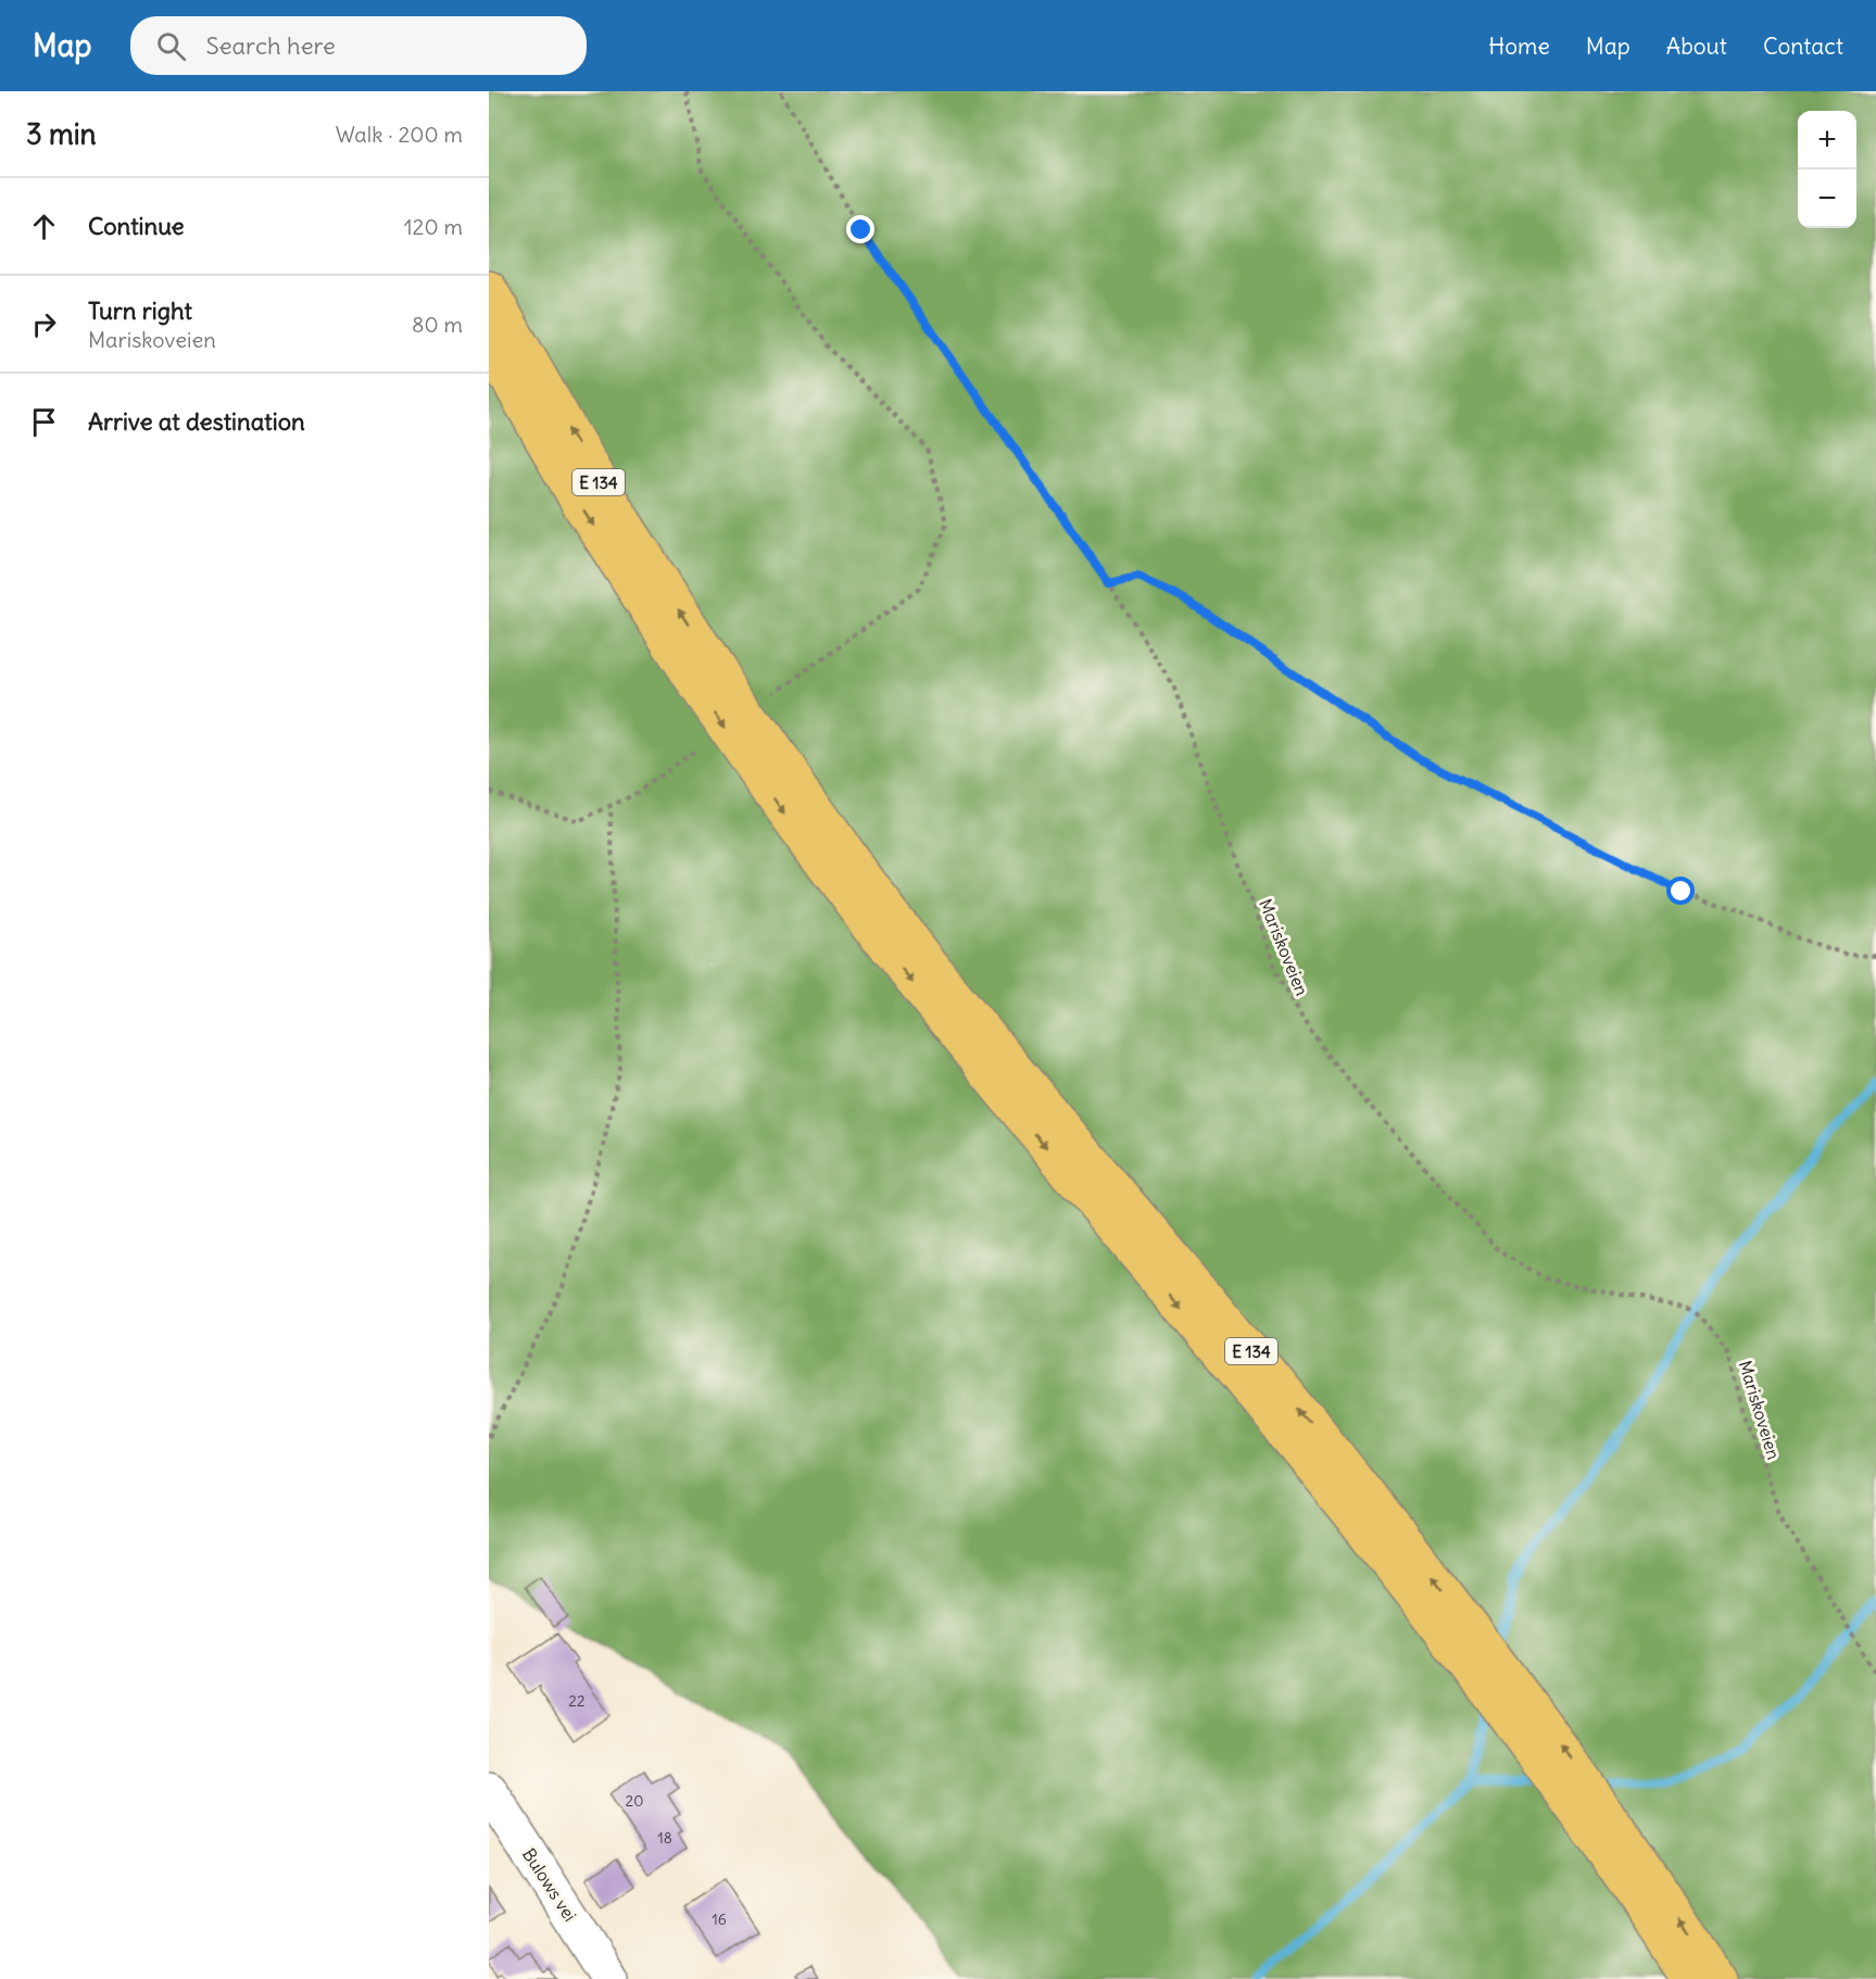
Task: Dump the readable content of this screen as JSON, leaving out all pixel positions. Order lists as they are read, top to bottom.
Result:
{
  "streets": {
    "highway": ["E 134"],
    "street": ["Bulows vei"],
    "path": ["Mariskoveien"]
  },
  "house_numbers": [
    "22",
    "20",
    "18",
    "16"
  ],
  "page": {
    "header": "Map",
    "search": "Search here",
    "nav": [
      "Home",
      "Map",
      "About",
      "Contact"
    ],
    "heading": ["3 min", "Walk · 200 m"],
    "map_buttons": ["+", "−"],
    "list": [
      ["Continue", "120 m"],
      ["Turn right", "Mariskoveien", "80 m"],
      "Arrive at destination"
    ]
  }
}
